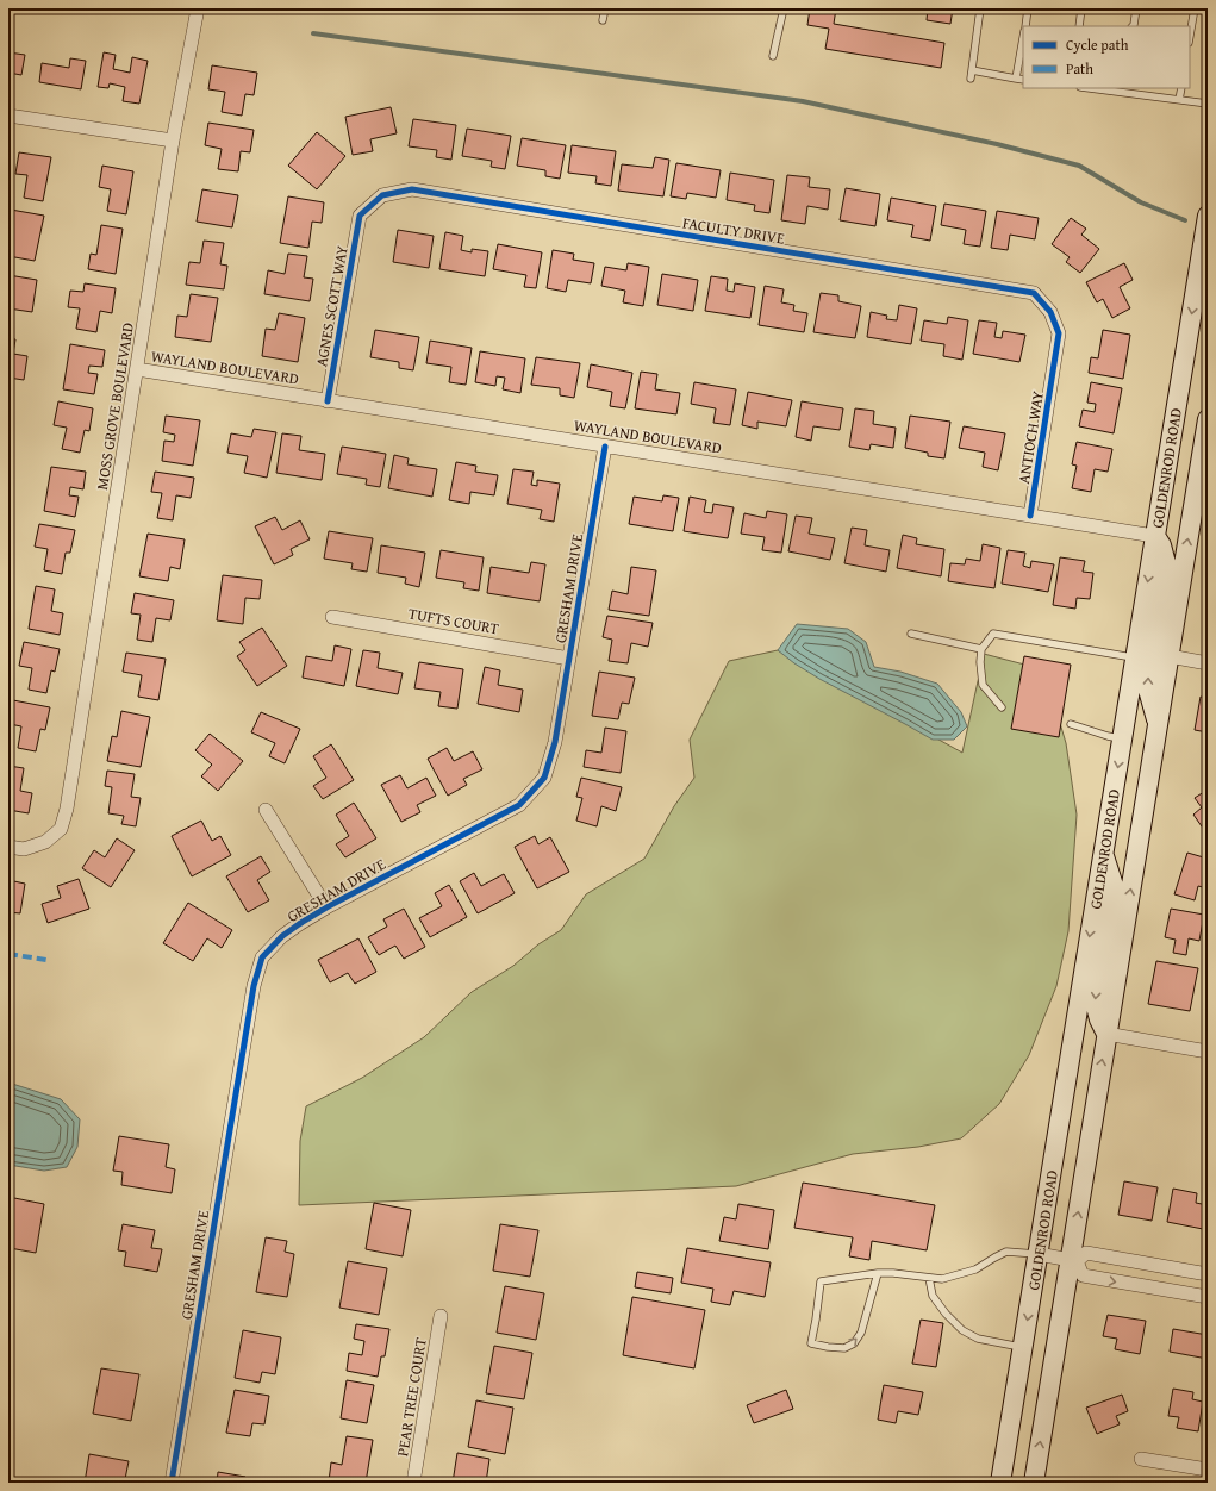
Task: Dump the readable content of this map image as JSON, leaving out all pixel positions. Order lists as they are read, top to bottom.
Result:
{
  "streets": {
    "main road": ["GOLDENROD ROAD"],
    "street": [
      "FACULTY DRIVE",
      "AGNES SCOTT WAY",
      "WAYLAND BOULEVARD",
      "MOSS GROVE BOULEVARD",
      "ANTIOCH WAY",
      "GRESHAM DRIVE",
      "TUFTS COURT",
      "PEAR TREE COURT"
    ]
  },
  "crossings": [
    ["FACULTY DRIVE", "AGNES SCOTT WAY"],
    ["FACULTY DRIVE", "ANTIOCH WAY"],
    ["AGNES SCOTT WAY", "WAYLAND BOULEVARD"],
    ["WAYLAND BOULEVARD", "MOSS GROVE BOULEVARD"],
    ["WAYLAND BOULEVARD", "ANTIOCH WAY"],
    ["WAYLAND BOULEVARD", "GOLDENROD ROAD"],
    ["WAYLAND BOULEVARD", "GRESHAM DRIVE"],
    ["GRESHAM DRIVE", "TUFTS COURT"]
  ],
  "legend": ["Cycle path", "Path"]
}
